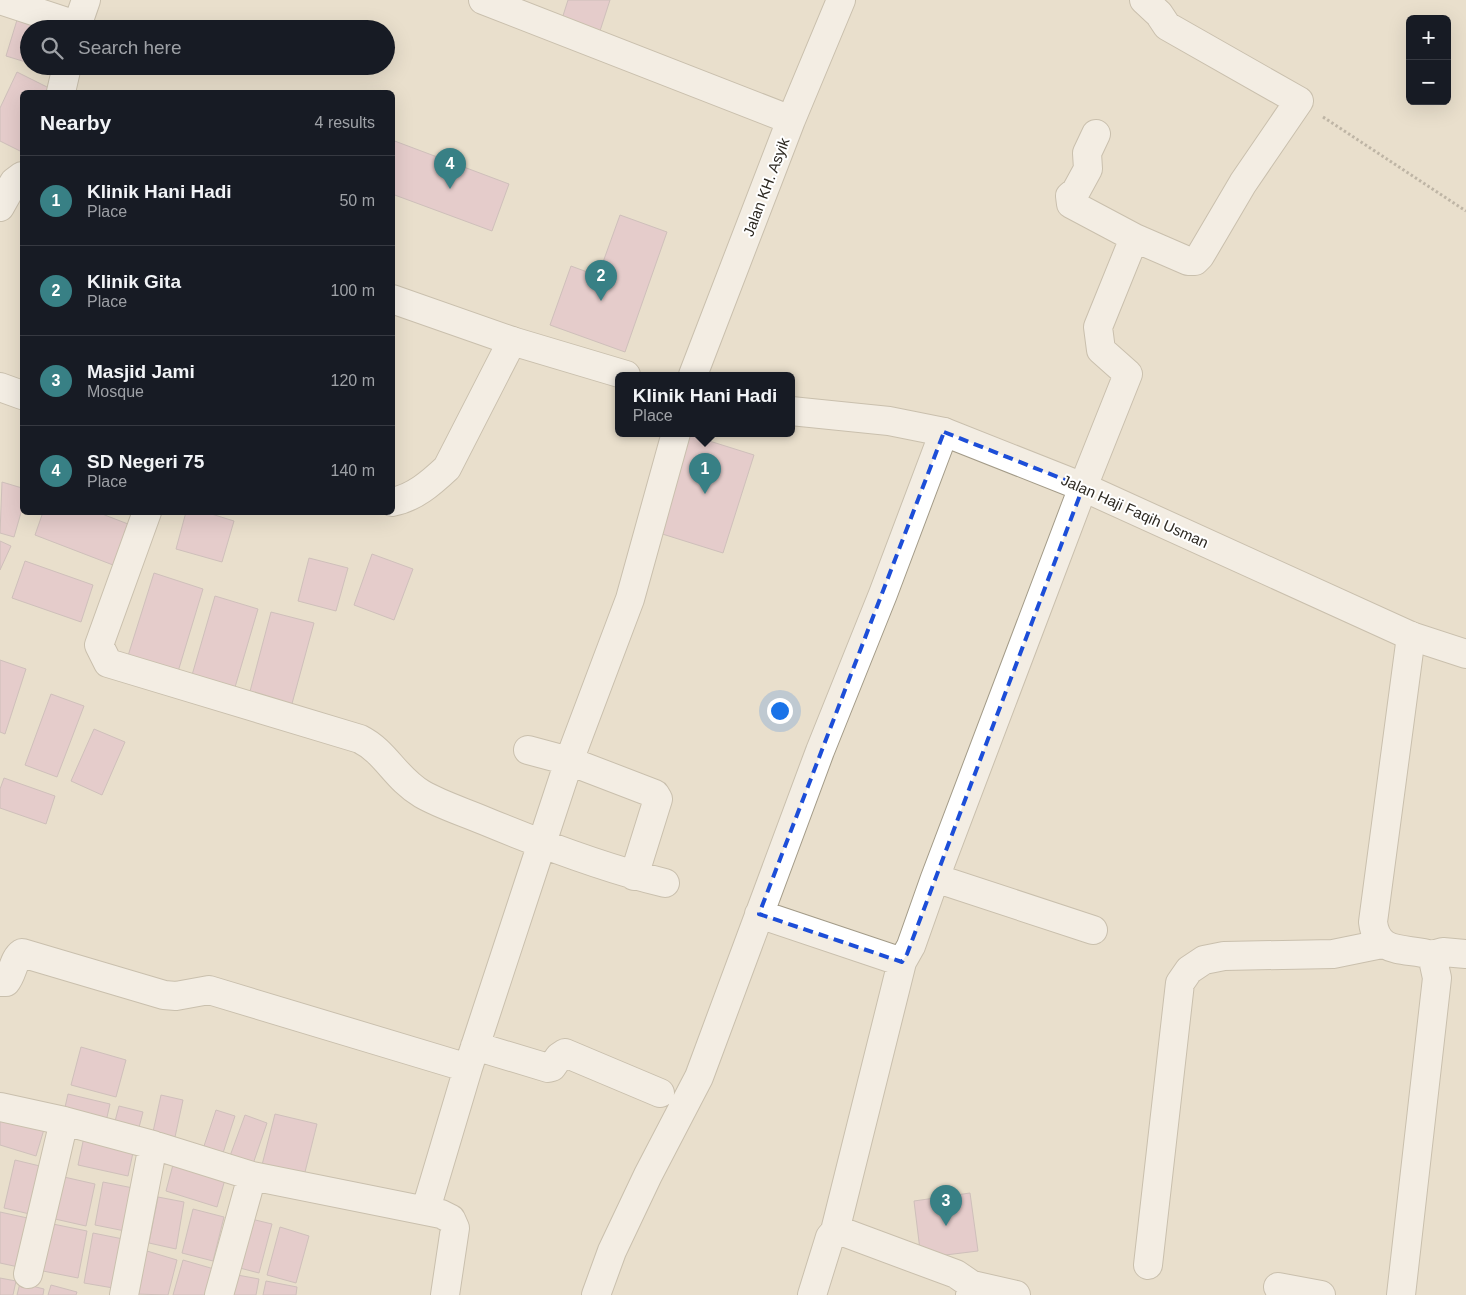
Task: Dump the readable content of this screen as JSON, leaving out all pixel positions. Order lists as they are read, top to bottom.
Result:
{
  "streets": {
    "street": ["Jalan KH. Asyik", "Jalan Haji Faqih Usman"]
  },
  "page": {
    "map_buttons": ["+", "−"],
    "search": "Search here",
    "heading": ["Nearby", "4 results"],
    "pins": [
      "4",
      "2",
      "1",
      "3"
    ],
    "list": [
      {
        "mark": "1",
        "name": "Klinik Hani Hadi",
        "note": "Place",
        "value": "50 m"
      },
      {
        "mark": "2",
        "name": "Klinik Gita",
        "note": "Place",
        "value": "100 m"
      },
      {
        "mark": "3",
        "name": "Masjid Jami",
        "note": "Mosque",
        "value": "120 m"
      },
      {
        "mark": "4",
        "name": "SD Negeri 75",
        "note": "Place",
        "value": "140 m"
      }
    ],
    "popup": ["Klinik Hani Hadi", "Place"]
  }
}
